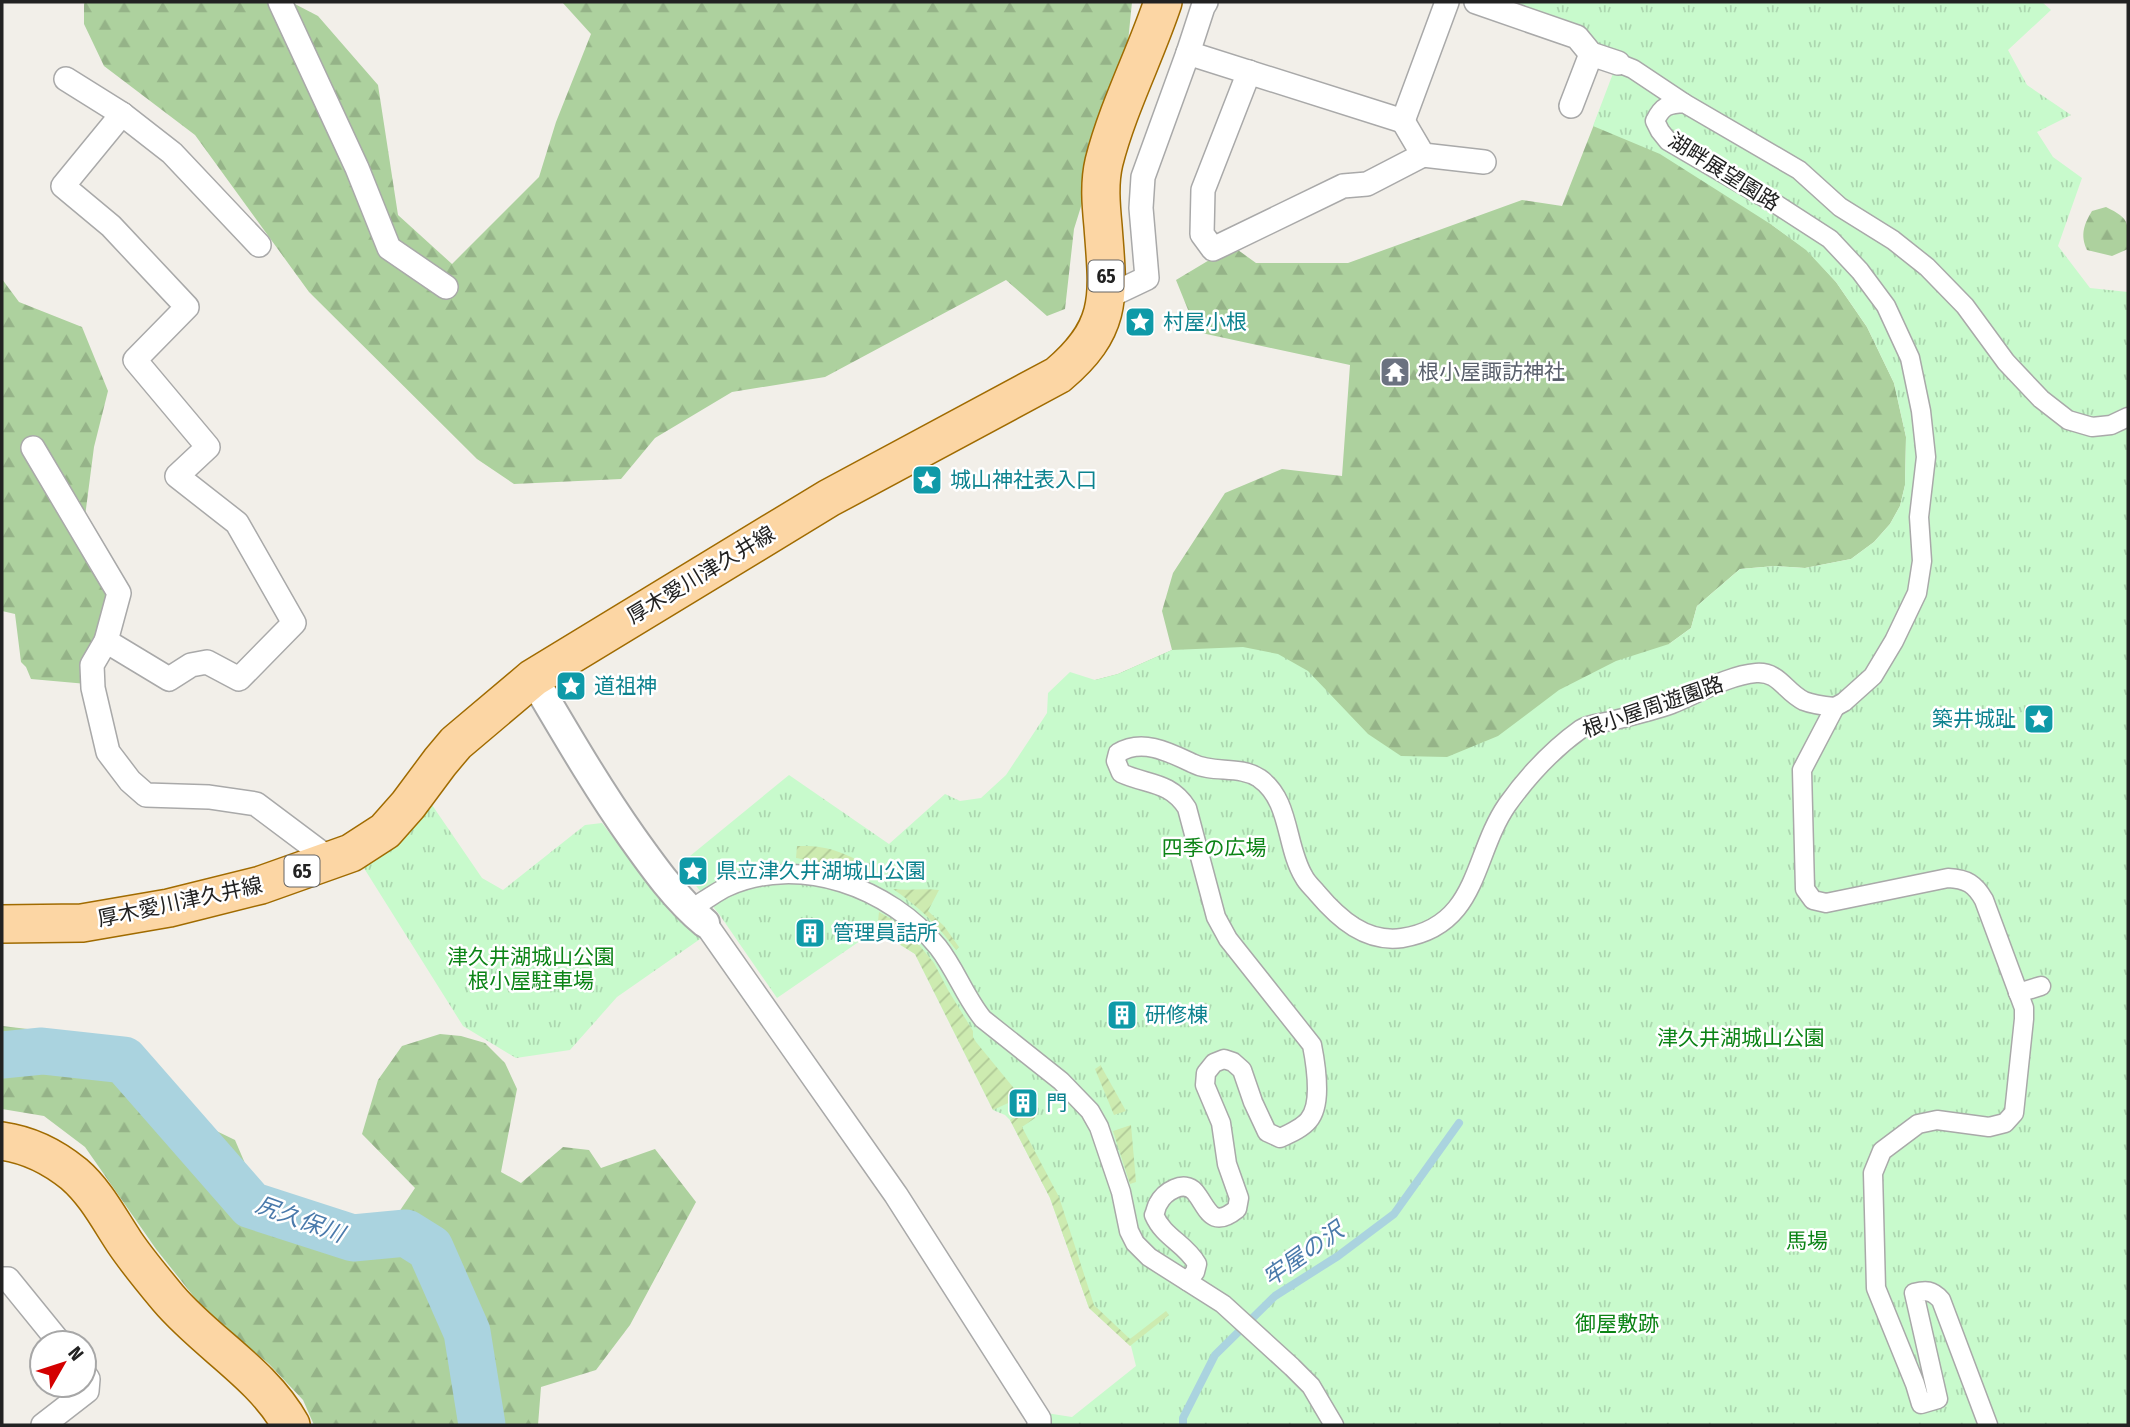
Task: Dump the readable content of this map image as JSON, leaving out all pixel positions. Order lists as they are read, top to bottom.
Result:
{
  "streets": {
    "main road": ["65", "厚木愛川津久井線"],
    "street": ["湖畔展望園路", "根小屋周遊園路"]
  },
  "crossings": [
    ["湖畔展望園路", "根小屋周遊園路"]
  ],
  "water": ["尻久保川", "牢屋の沢"],
  "parks": [
    "四季の広場",
    "津久井湖城山公園 根小屋駐車場",
    "津久井湖城山公園",
    "馬場",
    "御屋敷跡"
  ],
  "places": {
    "place": [
      "村屋小根",
      "城山神社表入口",
      "道祖神",
      "築井城趾",
      "県立津久井湖城山公園"
    ],
    "temple": ["根小屋諏訪神社"],
    "building": ["管理員詰所", "研修棟", "門"]
  },
  "north": "top right"
}
